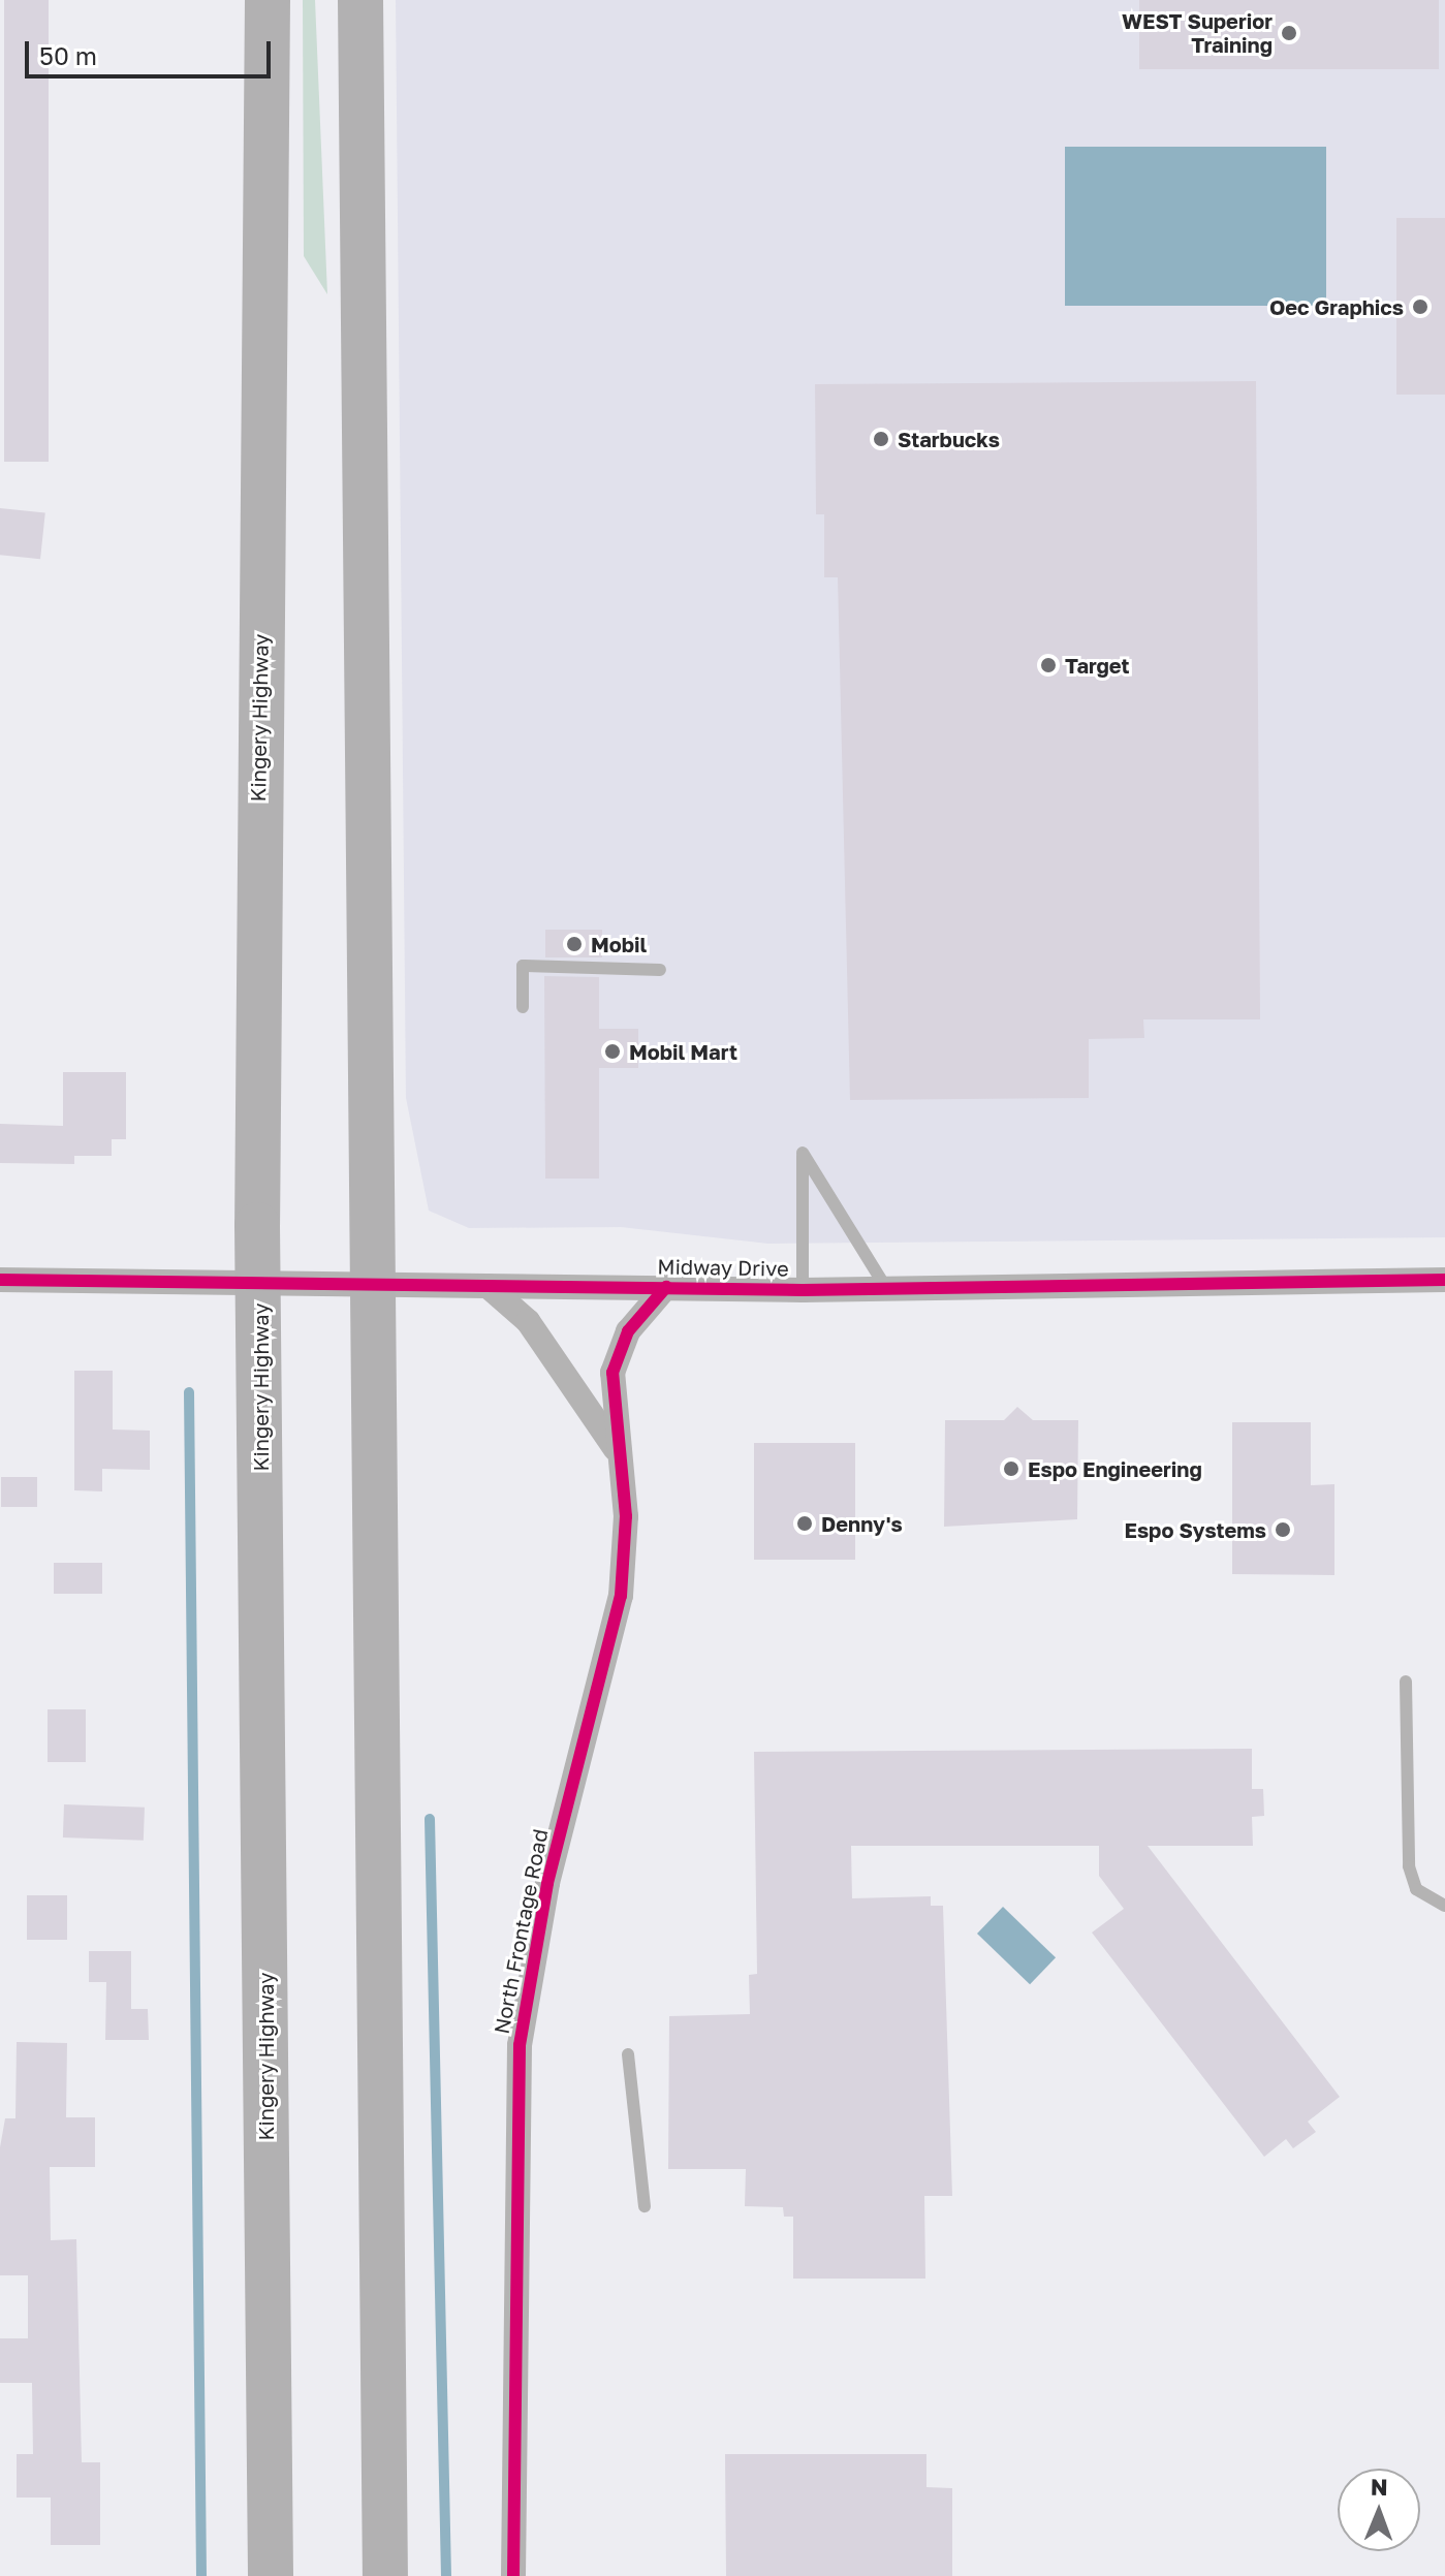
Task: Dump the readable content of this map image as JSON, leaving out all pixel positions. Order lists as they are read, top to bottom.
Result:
{
  "streets": {
    "highway": ["Kingery Highway"],
    "street": ["Midway Drive", "North Frontage Road"]
  },
  "crossings": [
    ["Kingery Highway", "Midway Drive"],
    ["Midway Drive", "North Frontage Road"]
  ],
  "places": [
    "WEST Superior Training",
    "Oec Graphics",
    "Starbucks",
    "Target",
    "Mobil",
    "Mobil Mart",
    "Espo Engineering",
    "Denny's",
    "Espo Systems"
  ],
  "scale_bar": "50 m",
  "north": "top"
}
